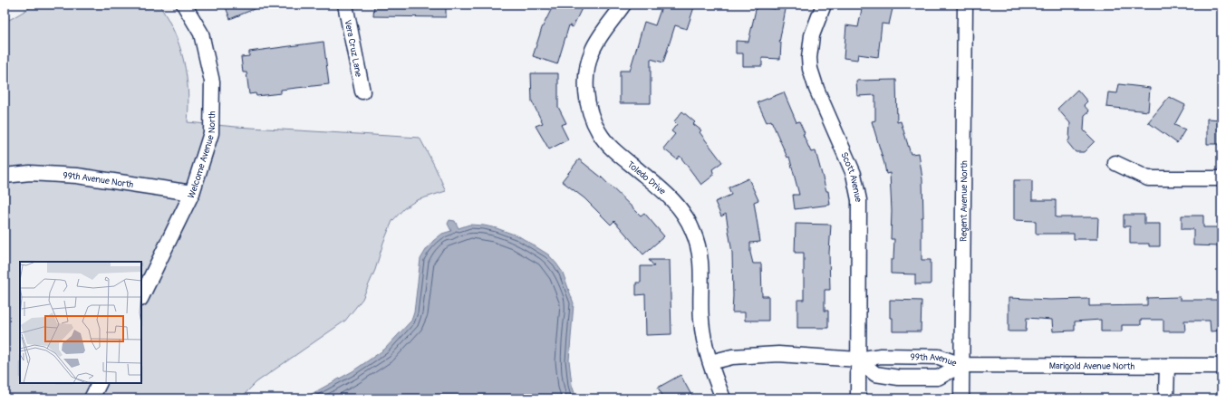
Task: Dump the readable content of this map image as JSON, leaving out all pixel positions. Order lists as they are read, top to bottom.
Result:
{
  "streets": {
    "street": [
      "Vera Cruz Lane",
      "Welcome Avenue North",
      "Toledo Drive",
      "Scott Avenue",
      "99th Avenue North",
      "Regent Avenue North",
      "99th Avenue",
      "Marigold Avenue North"
    ]
  },
  "crossings": [
    ["Welcome Avenue North", "99th Avenue North"],
    ["Toledo Drive", "99th Avenue"],
    ["Scott Avenue", "99th Avenue"],
    ["Regent Avenue North", "99th Avenue"],
    ["Regent Avenue North", "Marigold Avenue North"],
    ["99th Avenue", "Marigold Avenue North"]
  ]
}
